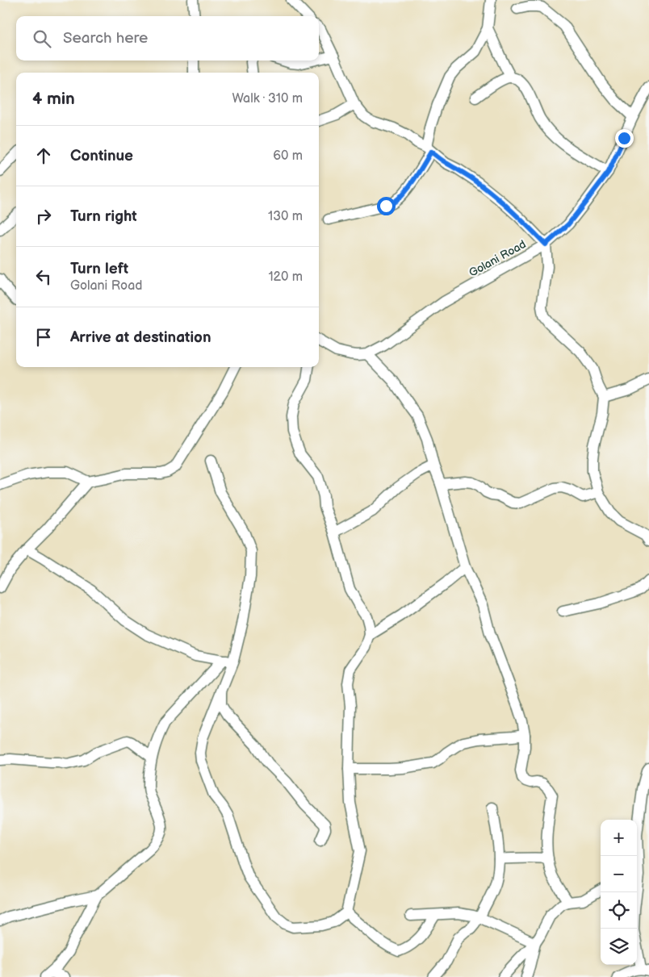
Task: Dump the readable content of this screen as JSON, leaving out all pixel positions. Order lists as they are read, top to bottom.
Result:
{
  "streets": {
    "street": ["Golani Road"]
  },
  "page": {
    "search": "Search here",
    "heading": ["4 min", "Walk · 310 m"],
    "list": [
      ["Continue", "60 m"],
      ["Turn right", "130 m"],
      ["Turn left", "Golani Road", "120 m"],
      "Arrive at destination"
    ],
    "map_buttons": ["+", "−"]
  }
}
